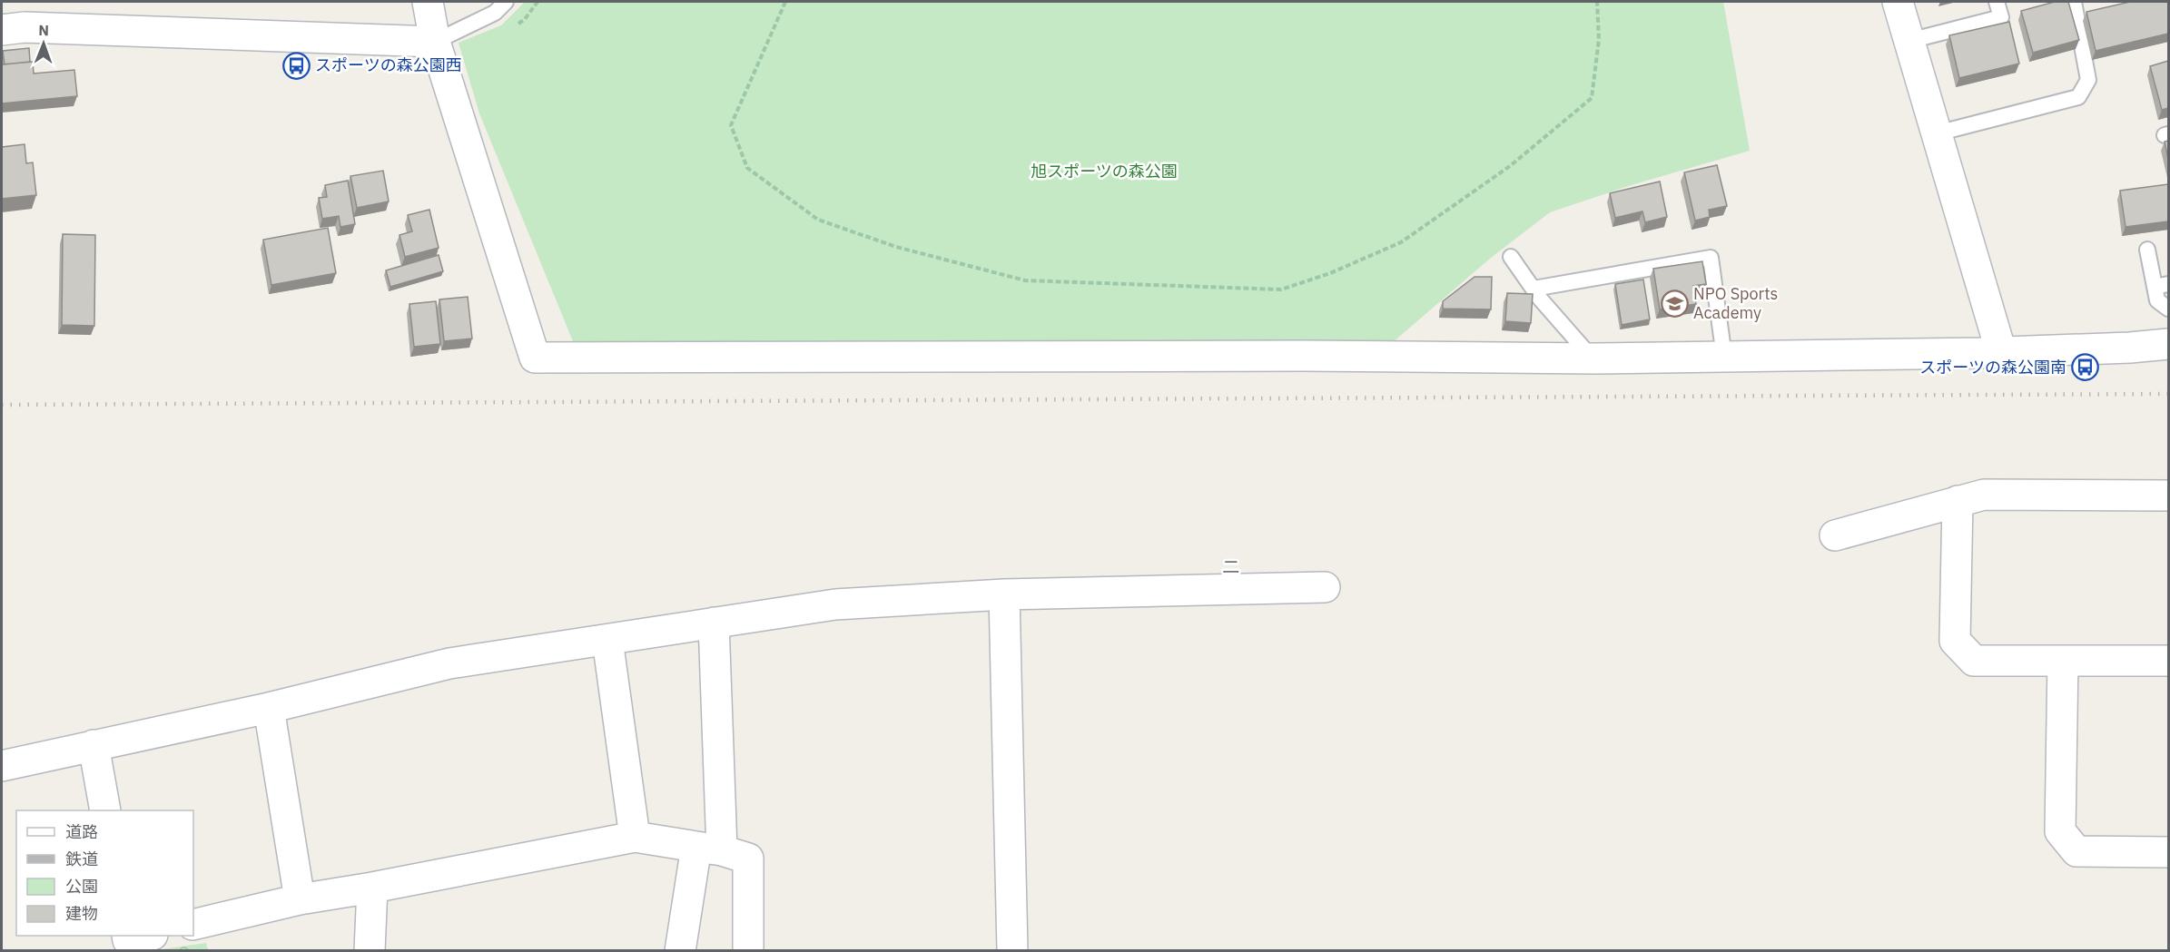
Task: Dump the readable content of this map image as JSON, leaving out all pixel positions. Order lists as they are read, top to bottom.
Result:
{
  "districts": ["ニ"],
  "parks": ["旭スポーツの森公園"],
  "places": {
    "bus stop": ["スポーツの森公園西", "スポーツの森公園南"],
    "school or university": ["NPO Sports Academy"]
  },
  "legend": [
    "道路",
    "鉄道",
    "公園",
    "建物"
  ],
  "north": "top"
}
